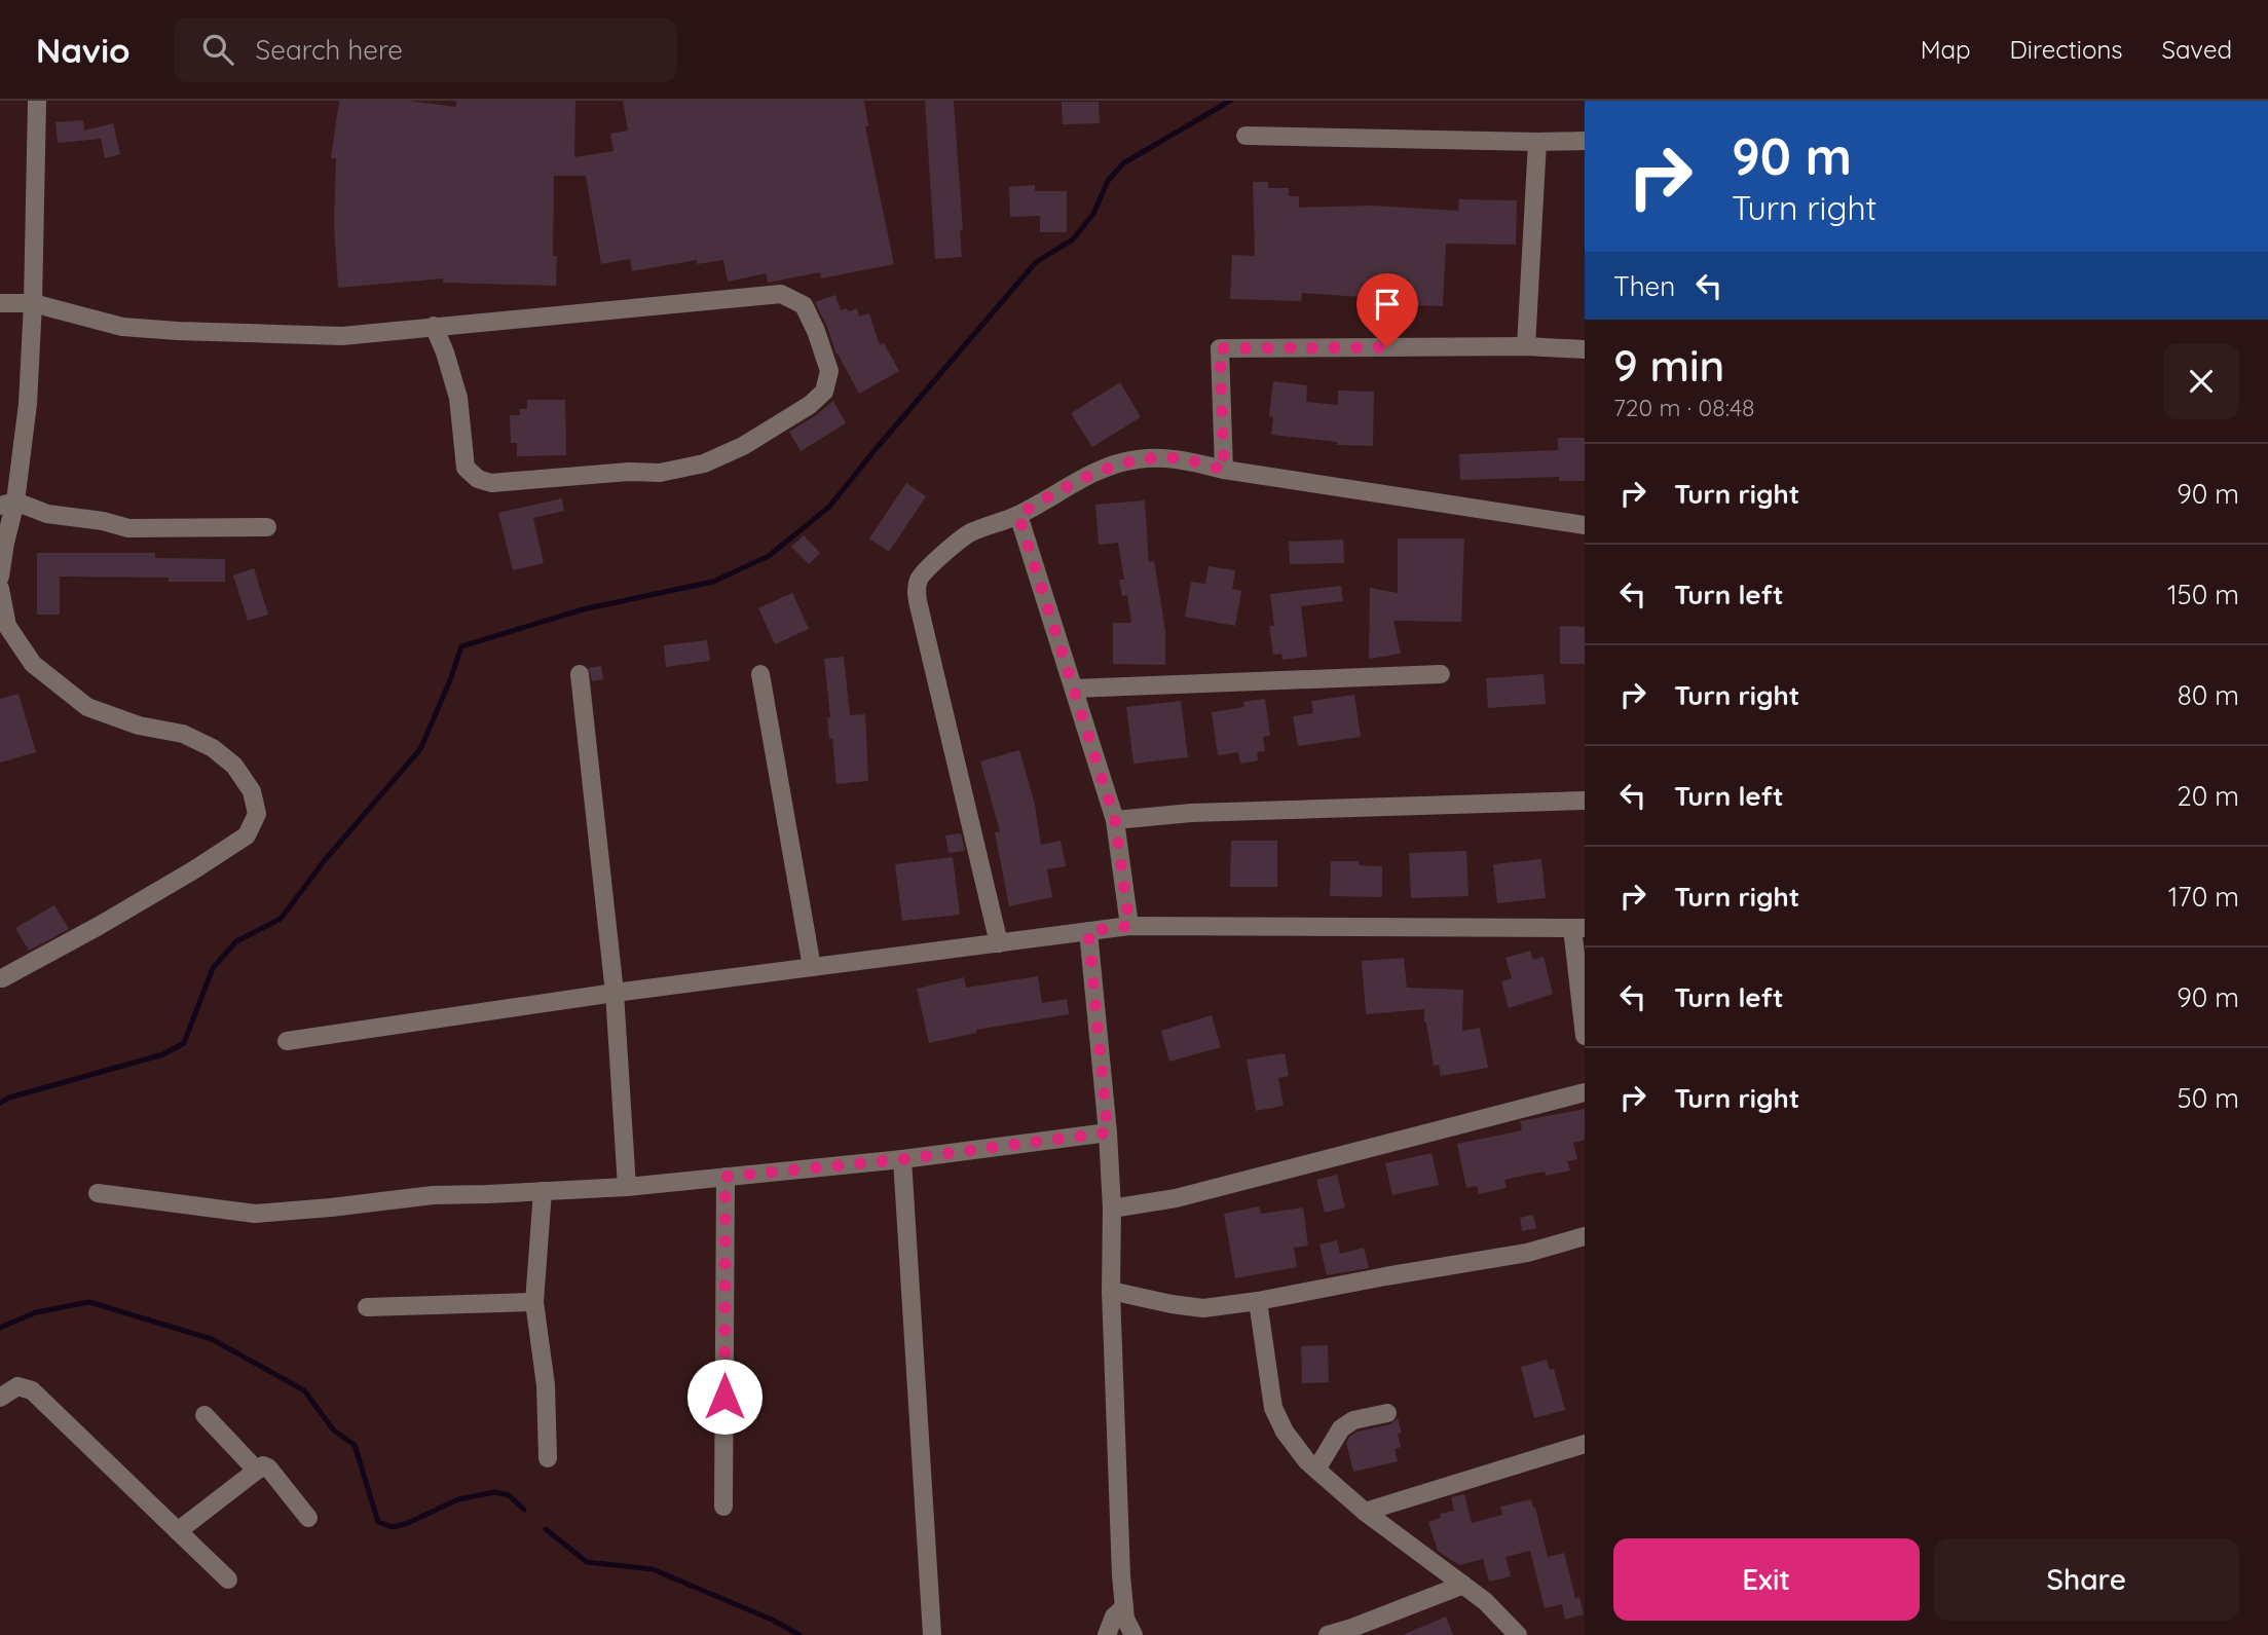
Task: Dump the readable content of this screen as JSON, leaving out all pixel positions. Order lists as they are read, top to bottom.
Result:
{
  "page": {
    "header": "Navio",
    "search": "Search here",
    "nav": ["Map", "Directions", "Saved"],
    "turn": ["90 m", "Turn right"],
    "then": "Then",
    "heading": ["9 min", "720 m · 08:48"],
    "list": [
      {
        "name": "Turn right",
        "value": "90 m"
      },
      {
        "name": "Turn left",
        "value": "150 m"
      },
      {
        "name": "Turn right",
        "value": "80 m"
      },
      {
        "name": "Turn left",
        "value": "20 m"
      },
      {
        "name": "Turn right",
        "value": "170 m"
      },
      {
        "name": "Turn left",
        "value": "90 m"
      },
      {
        "name": "Turn right",
        "value": "50 m"
      }
    ],
    "buttons": ["Exit", "Share"]
  }
}
